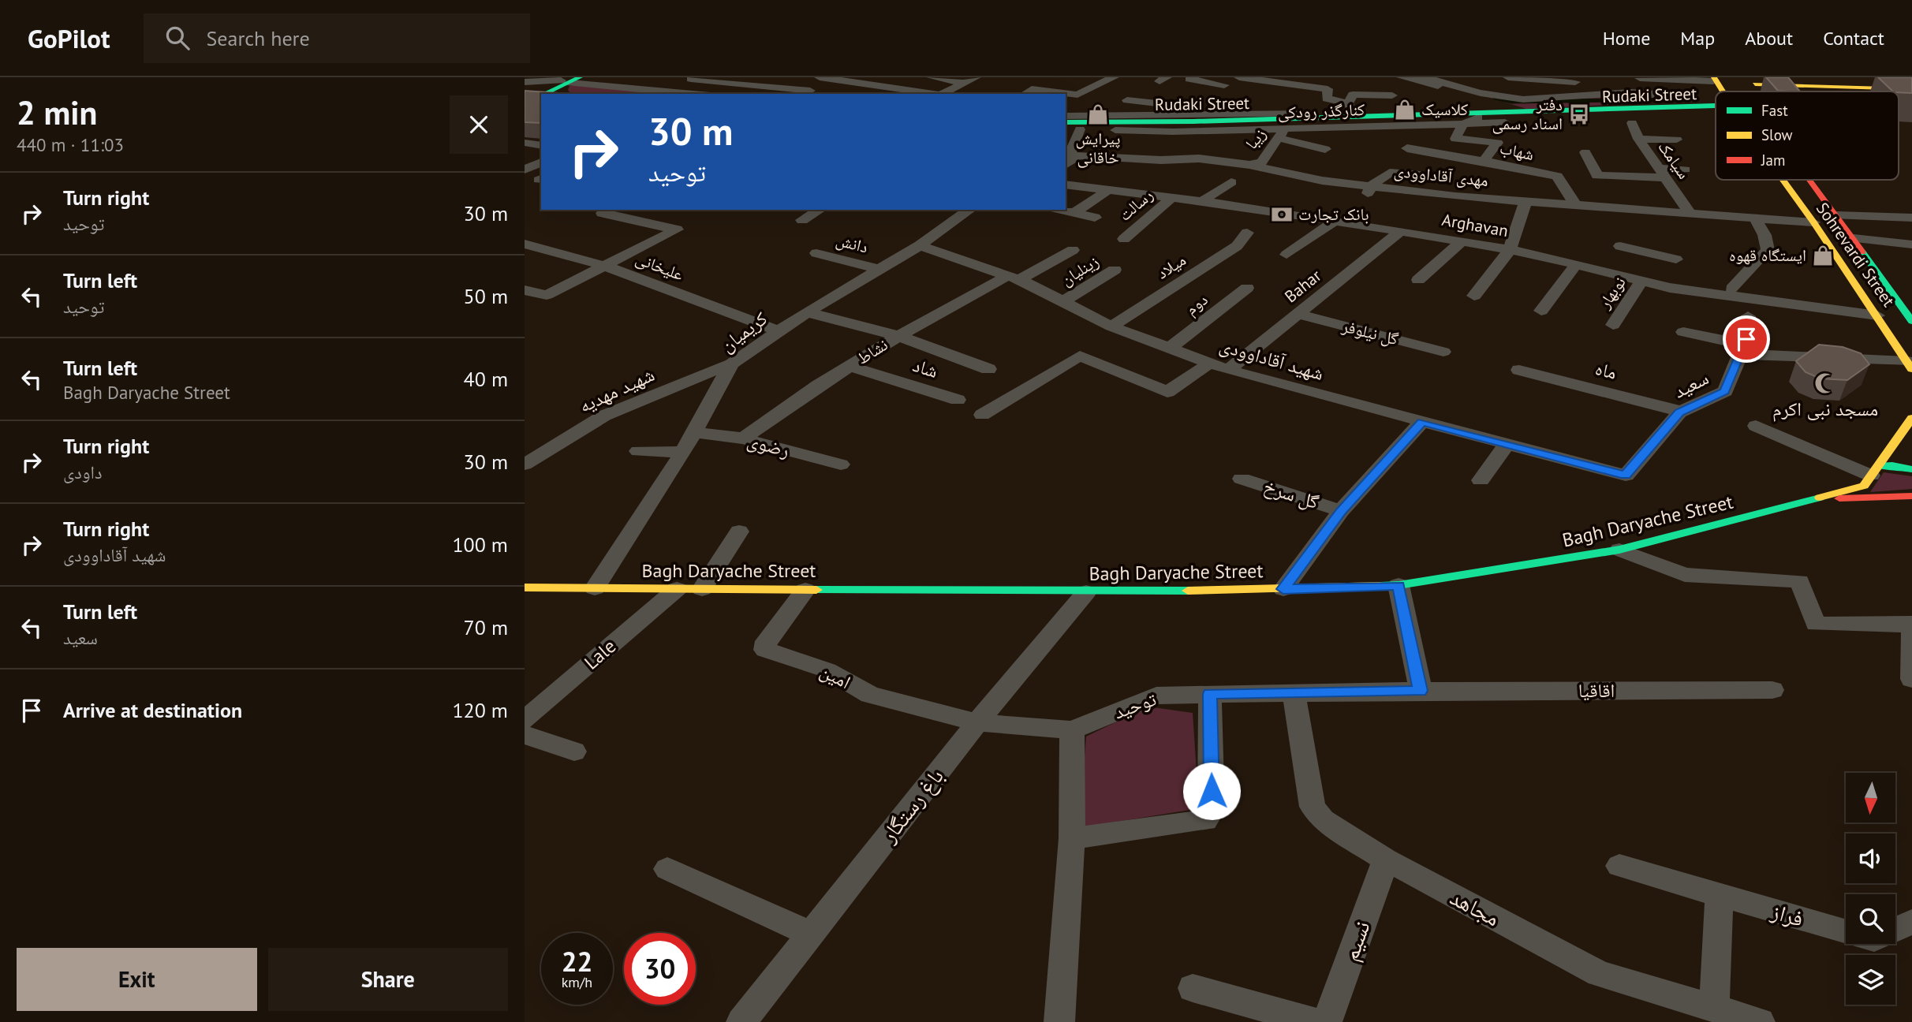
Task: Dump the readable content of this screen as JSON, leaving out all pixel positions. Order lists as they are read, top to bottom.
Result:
{
  "streets": {
    "main road": ["Rudaki Street", "Sohrevardi Street", "Bagh Daryache Street"],
    "street": [
      "کنارگذر رودکی",
      "زیبا",
      "شهاب",
      "سیامک",
      "مهدی آقاداوودی",
      "رسالت",
      "Arghavan",
      "دانش",
      "علیخانی",
      "میلاد",
      "زینلیان",
      "Bahar",
      "نوبهار",
      "دوم",
      "کریمیان",
      "گل نیلوفر",
      "نشاط",
      "شهید آقاداوودی",
      "شاد",
      "ماه",
      "سعید",
      "شهید مهدیه",
      "رضوی",
      "گل سرخ",
      "Lale",
      "امین",
      "اقاقیا",
      "توحید",
      "باغ رستگار",
      "مجاهد",
      "فراز",
      "نسیم"
    ]
  },
  "crossings": [
    ["Rudaki Street", "کنارگذر رودکی"],
    ["کنارگذر رودکی", "زیبا"],
    ["کنارگذر رودکی", "شهاب"],
    ["زیبا", "مهدی آقاداوودی"],
    ["شهاب", "مهدی آقاداوودی"],
    ["سیامک", "مهدی آقاداوودی"],
    ["مهدی آقاداوودی", "Sohrevardi Street"],
    ["رسالت", "Arghavan"],
    ["Arghavan", "Sohrevardi Street"],
    ["Arghavan", "Bahar"],
    ["Arghavan", "نوبهار"],
    ["دانش", "کریمیان"],
    ["علیخانی", "کریمیان"],
    ["میلاد", "شهید آقاداوودی"],
    ["زینلیان", "شهید آقاداوودی"],
    ["Bahar", "گل نیلوفر"],
    ["Bahar", "شهید آقاداوودی"],
    ["دوم", "شهید آقاداوودی"],
    ["کریمیان", "شهید آقاداوودی"],
    ["کریمیان", "شهید مهدیه"],
    ["کریمیان", "رضوی"],
    ["کریمیان", "Bagh Daryache Street"],
    ["نشاط", "شهید آقاداوودی"],
    ["نشاط", "شاد"],
    ["نشاط", "رضوی"],
    ["شهید آقاداوودی", "سعید"],
    ["ماه", "سعید"],
    ["Bagh Daryache Street", "Lale"],
    ["Bagh Daryache Street", "امین"],
    ["Bagh Daryache Street", "باغ رستگار"],
    ["امین", "توحید"],
    ["امین", "باغ رستگار"],
    ["اقاقیا", "توحید"],
    ["توحید", "باغ رستگار"],
    ["توحید", "مجاهد"],
    ["مجاهد", "نسیم"]
  ],
  "places": {
    "shop": ["کلاسیک", "پیرایش خاقانی", "ایستگاه قهوه"],
    "bus stop": ["دفتر اسناد رسمی"],
    "bank": ["بانک تجارت"],
    "mosque": ["مسجد نبی اکرم"]
  },
  "legend": ["Fast", "Slow", "Jam"],
  "north": "bottom",
  "page": {
    "header": "GoPilot",
    "search": "Search here",
    "nav": [
      "Home",
      "Map",
      "About",
      "Contact"
    ],
    "heading": ["2 min", "440 m · 11:03"],
    "turn": ["30 m", "توحید"],
    "list": [
      {
        "name": "Turn right",
        "note": "توحید",
        "value": "30 m"
      },
      {
        "name": "Turn left",
        "note": "توحید",
        "value": "50 m"
      },
      {
        "name": "Turn left",
        "note": "Bagh Daryache Street",
        "value": "40 m"
      },
      {
        "name": "Turn right",
        "note": "داودی",
        "value": "30 m"
      },
      {
        "name": "Turn right",
        "note": "شهید آقاداوودی",
        "value": "100 m"
      },
      {
        "name": "Turn left",
        "note": "سعید",
        "value": "70 m"
      },
      {
        "name": "Arrive at destination",
        "value": "120 m"
      }
    ],
    "speed": "22 km/h",
    "limit": "30",
    "buttons": ["Exit", "Share"]
  }
}
